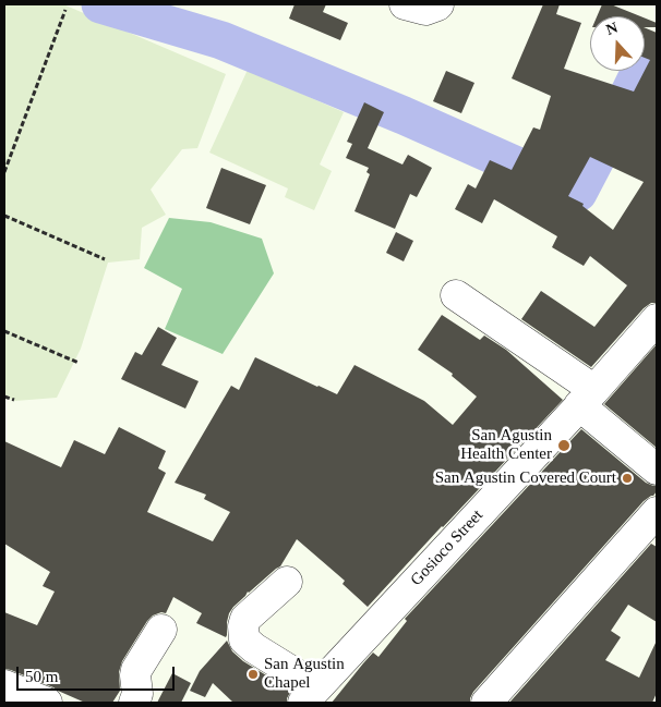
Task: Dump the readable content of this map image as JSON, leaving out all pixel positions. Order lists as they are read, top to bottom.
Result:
{
  "streets": {
    "street": ["Gosioco Street"]
  },
  "places": ["San Agustin Health Center", "San Agustin Covered Court", "San Agustin Chapel"],
  "scale_bar": "50 m",
  "north": "top"
}
